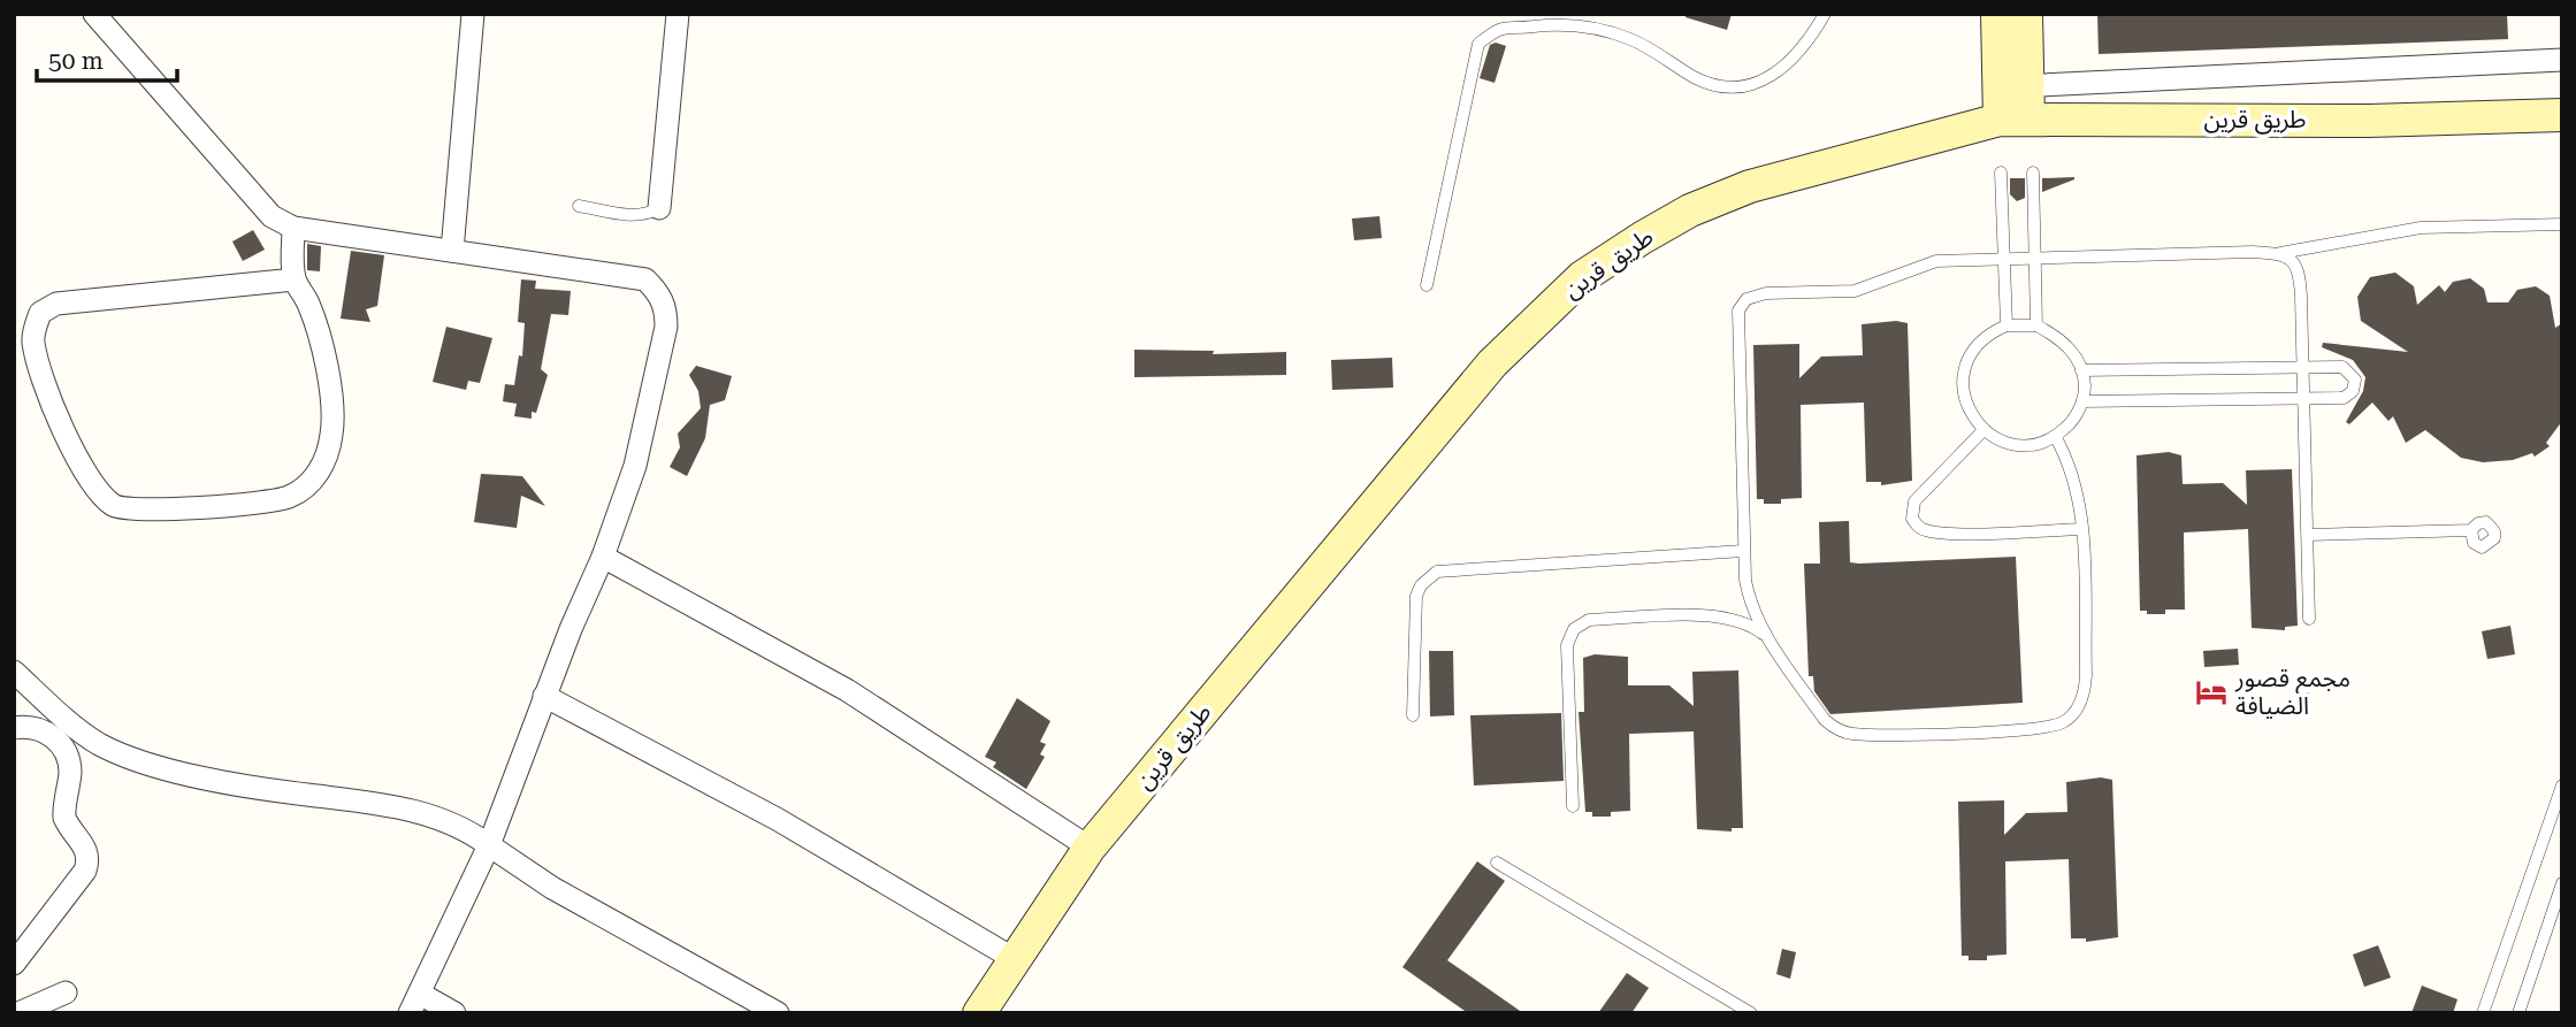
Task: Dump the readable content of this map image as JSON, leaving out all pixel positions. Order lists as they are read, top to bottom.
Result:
{
  "streets": {
    "street": ["طريق قرين"]
  },
  "places": {
    "hotel": ["مجمع قصور الضيافة"]
  },
  "scale_bar": "50 m"
}
